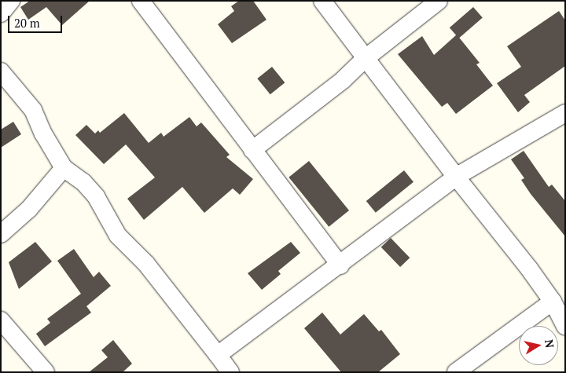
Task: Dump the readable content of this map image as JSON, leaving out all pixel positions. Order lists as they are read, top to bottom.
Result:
{
  "scale_bar": "20 m",
  "north": "right"
}
